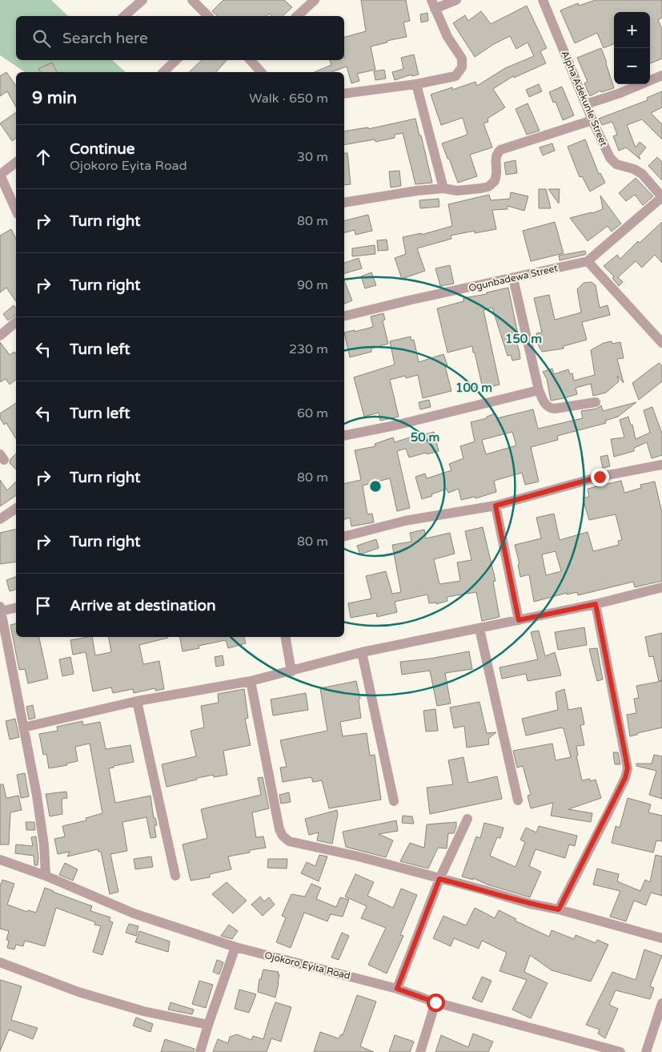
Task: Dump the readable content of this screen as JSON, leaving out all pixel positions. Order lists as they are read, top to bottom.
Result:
{
  "streets": {
    "street": ["Alpha Adekunle Street", "Ogunbadewa Street", "Ojokoro Eyita Road"]
  },
  "crossings": [
    ["Alpha Adekunle Street", "Ogunbadewa Street"]
  ],
  "page": {
    "map_buttons": ["+", "−"],
    "search": "Search here",
    "heading": ["9 min", "Walk · 650 m"],
    "list": [
      ["Continue", "Ojokoro Eyita Road", "30 m"],
      ["Turn right", "80 m"],
      ["Turn right", "90 m"],
      ["Turn left", "230 m"],
      ["Turn left", "60 m"],
      ["Turn right", "80 m"],
      ["Turn right", "80 m"],
      "Arrive at destination"
    ]
  },
  "rings": ["150 m", "100 m", "50 m"]
}
